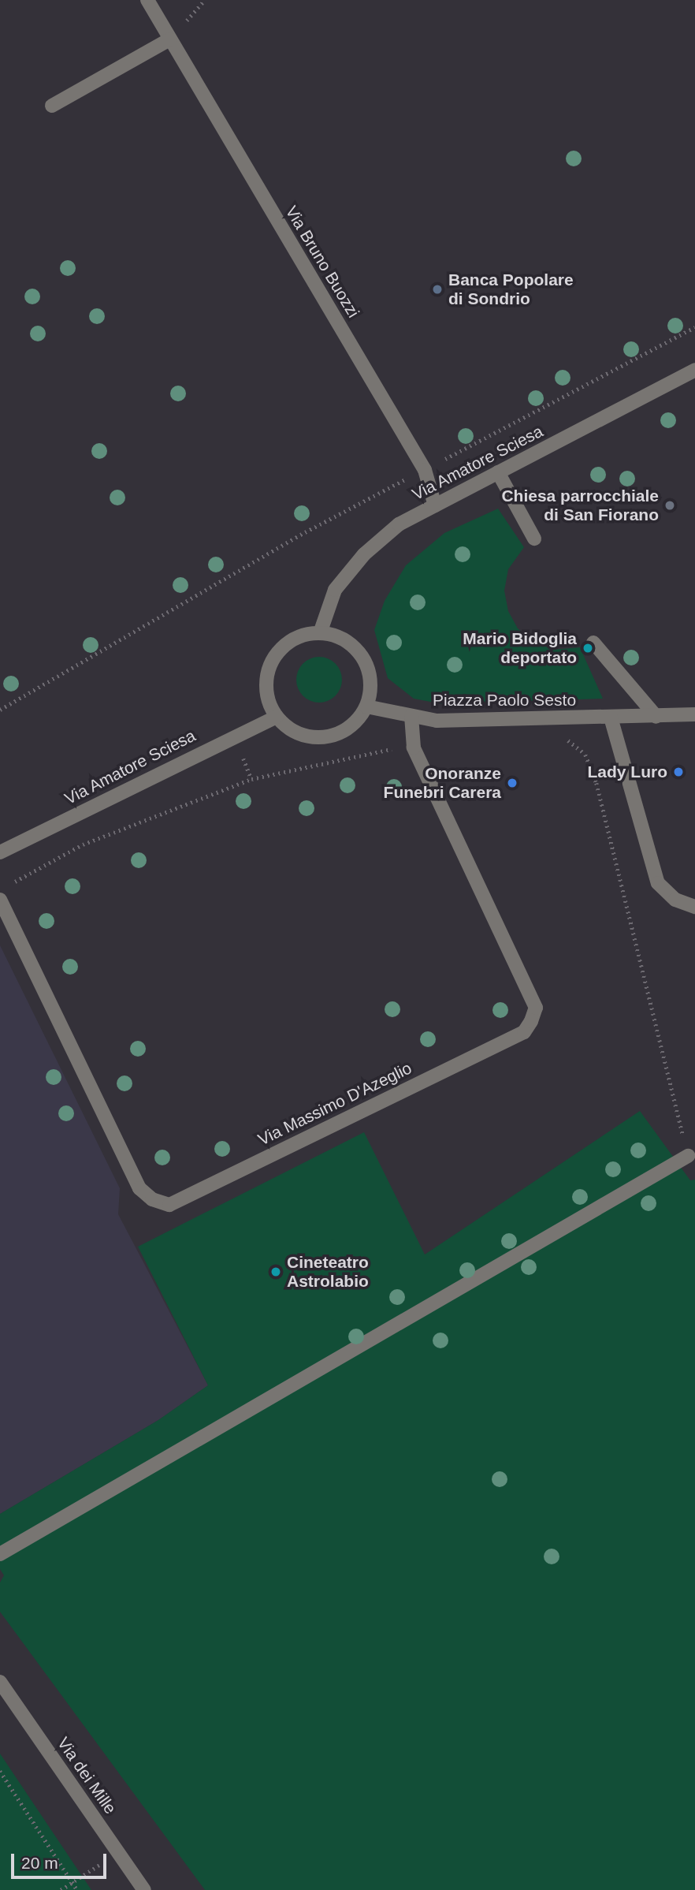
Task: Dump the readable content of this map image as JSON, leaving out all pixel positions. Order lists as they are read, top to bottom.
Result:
{
  "streets": {
    "street": [
      "Via Bruno Buozzi",
      "Via Amatore Sciesa",
      "Piazza Paolo Sesto",
      "Via Massimo D'Azeglio",
      "Via dei Mille"
    ]
  },
  "crossings": [
    ["Via Bruno Buozzi", "Via Amatore Sciesa"],
    ["Via Amatore Sciesa", "Piazza Paolo Sesto"],
    ["Piazza Paolo Sesto", "Via Massimo D'Azeglio"]
  ],
  "places": [
    "Banca Popolare di Sondrio",
    "Chiesa parrocchiale di San Fiorano",
    "Mario Bidoglia deportato",
    "Lady Luro",
    "Onoranze Funebri Carera",
    "Cineteatro Astrolabio"
  ],
  "scale_bar": "20 m"
}
